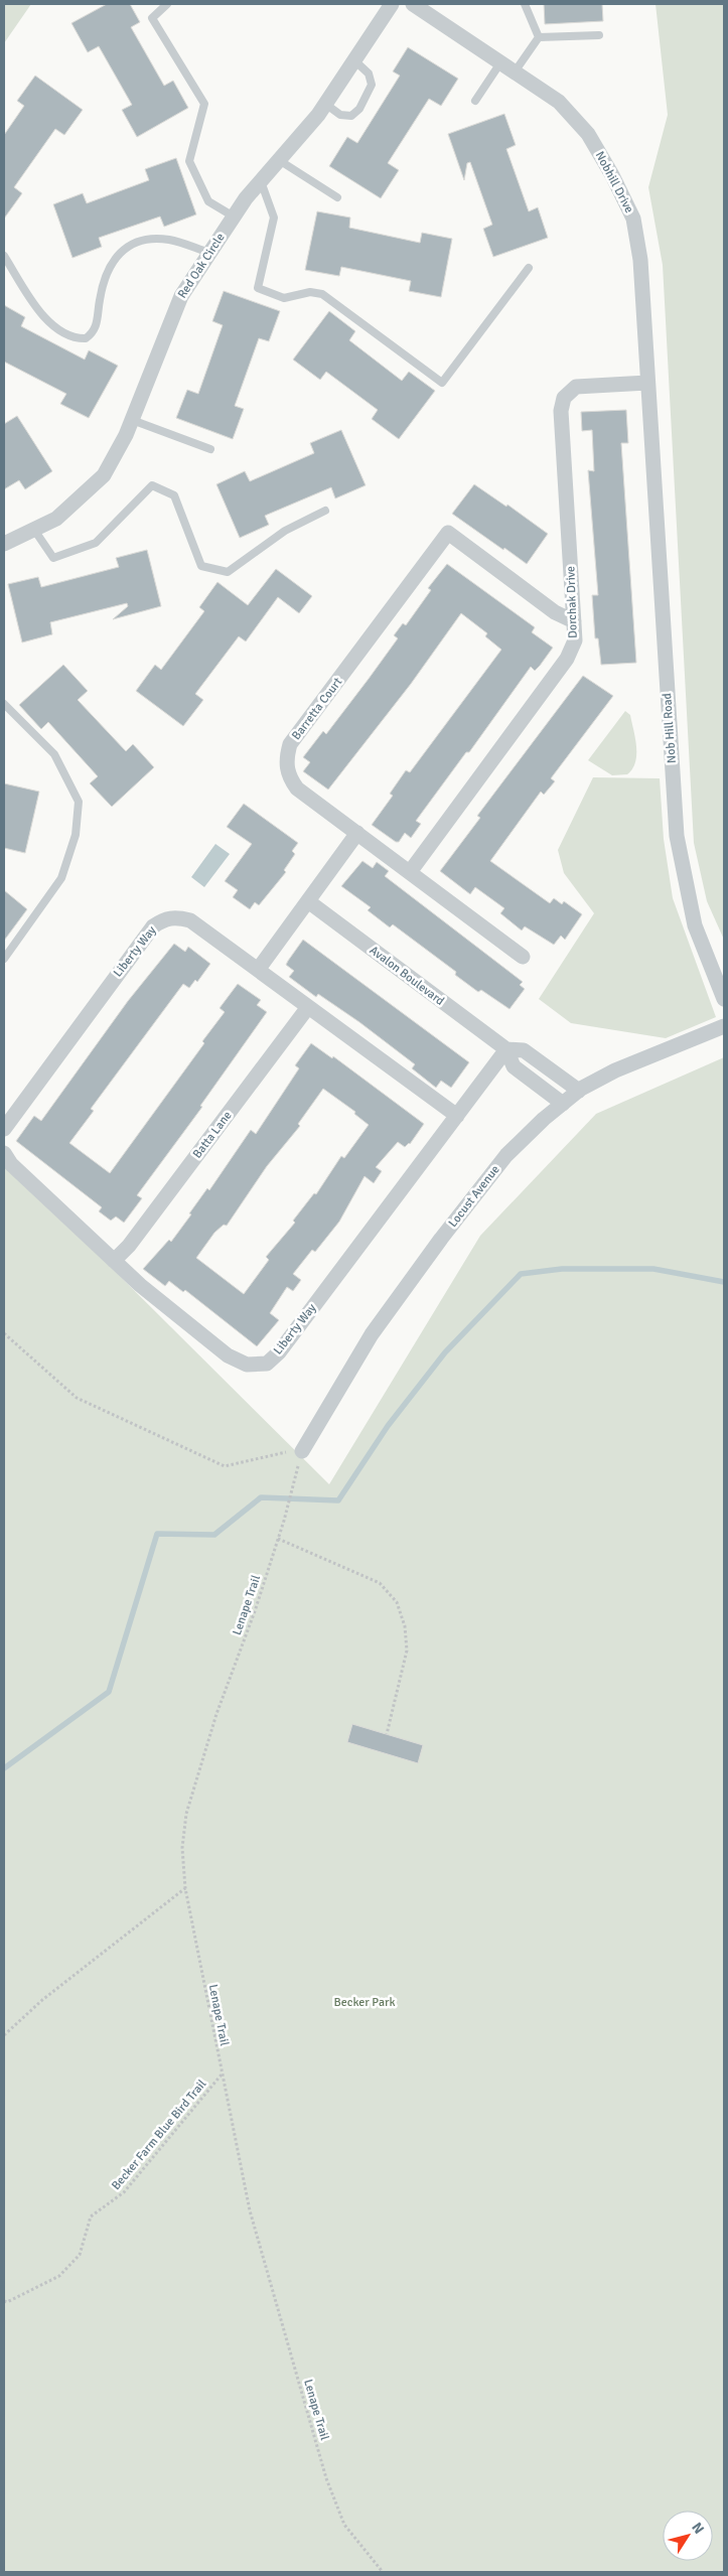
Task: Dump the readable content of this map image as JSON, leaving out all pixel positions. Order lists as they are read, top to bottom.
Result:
{
  "streets": {
    "street": [
      "Nobhill Drive",
      "Red Oak Circle",
      "Dorchak Drive",
      "Barretta Court",
      "Nob Hill Road",
      "Liberty Way",
      "Avalon Boulevard",
      "Batta Lane",
      "Locust Avenue"
    ],
    "path": ["Lenape Trail", "Becker Farm Blue Bird Trail"]
  },
  "crossings": [
    ["Nobhill Drive", "Dorchak Drive"],
    ["Nobhill Drive", "Nob Hill Road"],
    ["Dorchak Drive", "Barretta Court"],
    ["Liberty Way", "Avalon Boulevard"],
    ["Liberty Way", "Batta Lane"],
    ["Avalon Boulevard", "Locust Avenue"],
    ["Locust Avenue", "Lenape Trail"],
    ["Lenape Trail", "Becker Farm Blue Bird Trail"]
  ],
  "parks": ["Becker Park"],
  "north": "top right"
}
